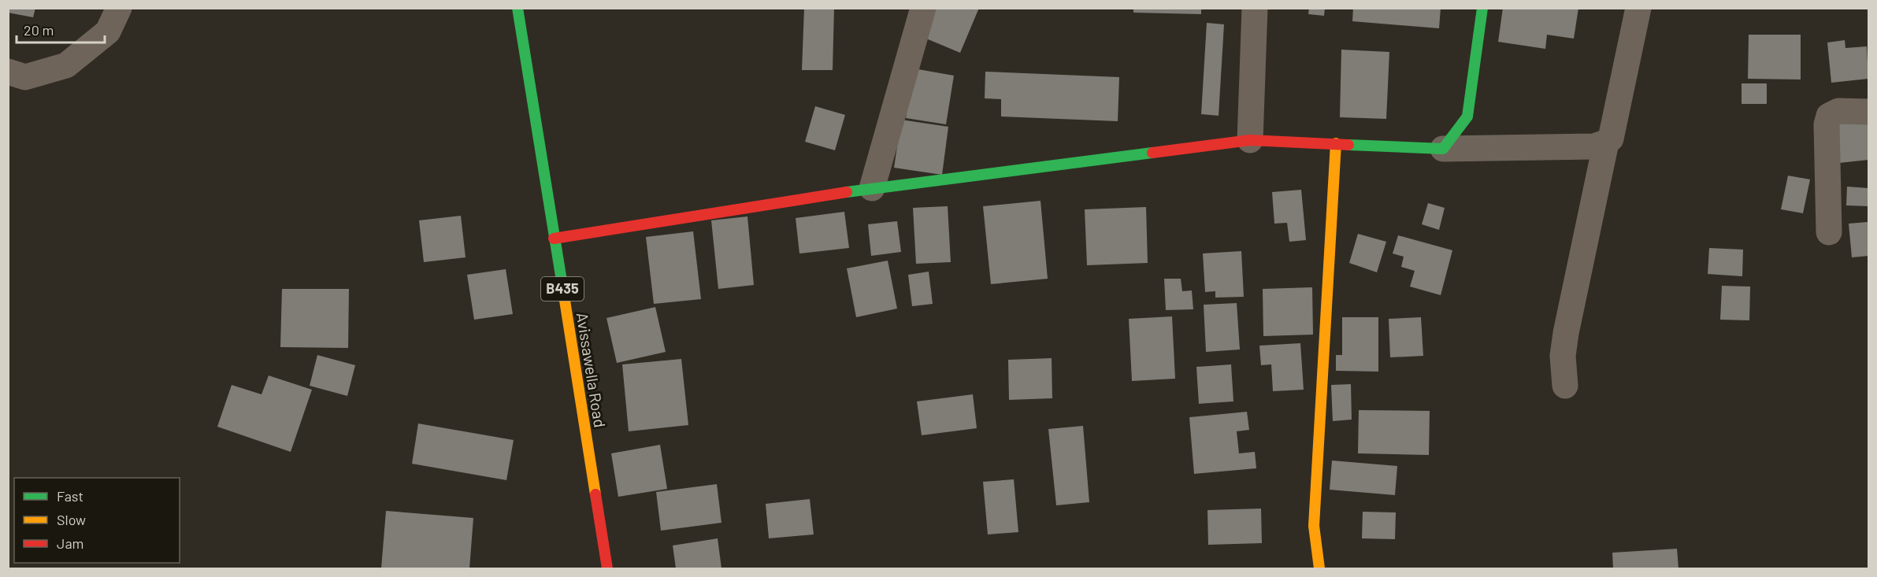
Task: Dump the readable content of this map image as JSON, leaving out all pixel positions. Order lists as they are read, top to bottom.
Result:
{
  "streets": {
    "street": ["B435", "Avissawella Road"]
  },
  "legend": ["Fast", "Slow", "Jam"],
  "scale_bar": "20 m"
}
